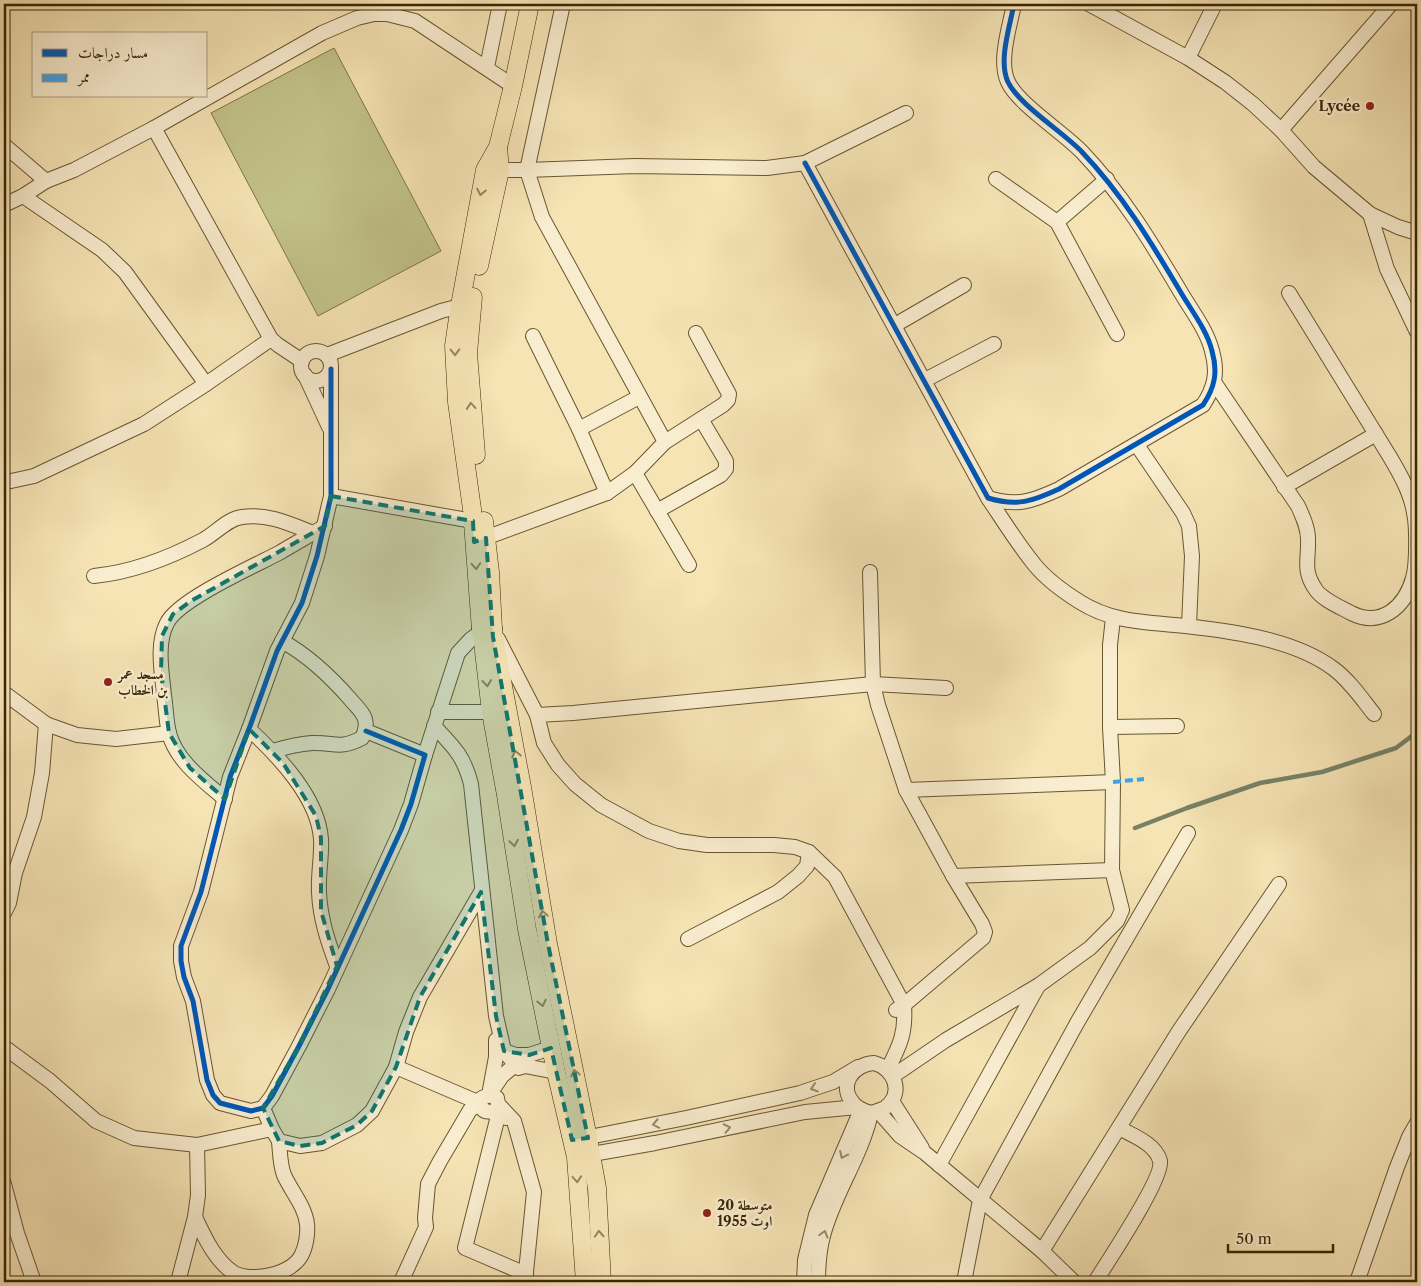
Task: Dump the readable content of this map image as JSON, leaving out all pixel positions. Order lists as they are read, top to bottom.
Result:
{
  "places": ["Lycée", "مسجد عمر بن الخطاب", "متوسطة 20 اوت 1955"],
  "legend": ["مسار دراجات", "ممر"],
  "scale_bar": "50 m"
}
